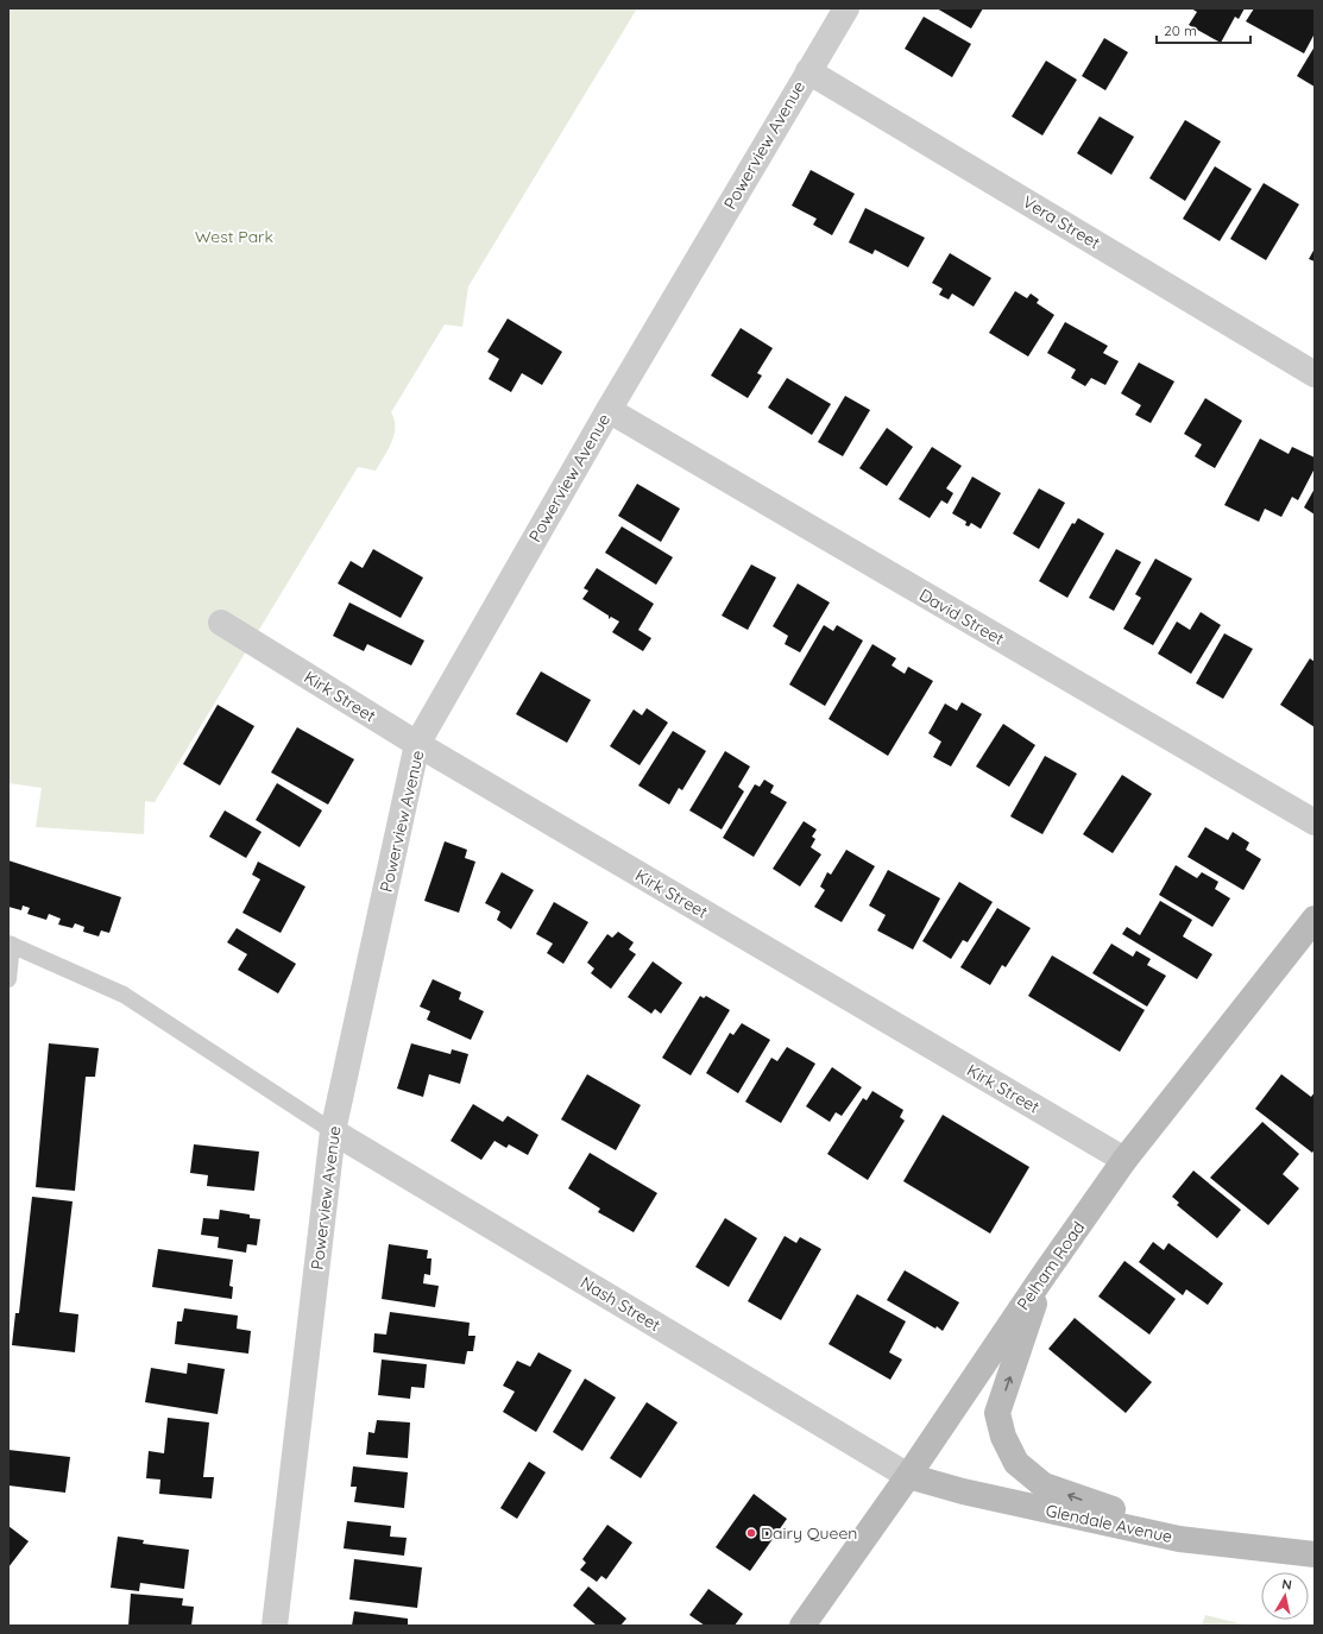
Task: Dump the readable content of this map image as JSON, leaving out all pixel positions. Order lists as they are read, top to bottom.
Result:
{
  "streets": {
    "main road": ["Pelham Road", "Glendale Avenue"],
    "street": [
      "Powerview Avenue",
      "Vera Street",
      "David Street",
      "Kirk Street",
      "Nash Street"
    ]
  },
  "crossings": [
    ["Powerview Avenue", "Vera Street"],
    ["Powerview Avenue", "David Street"],
    ["Powerview Avenue", "Kirk Street"],
    ["Powerview Avenue", "Nash Street"],
    ["Kirk Street", "Pelham Road"],
    ["Pelham Road", "Nash Street"],
    ["Pelham Road", "Glendale Avenue"],
    ["Nash Street", "Glendale Avenue"]
  ],
  "parks": ["West Park"],
  "places": ["Dairy Queen"],
  "scale_bar": "20 m",
  "north": "top"
}
